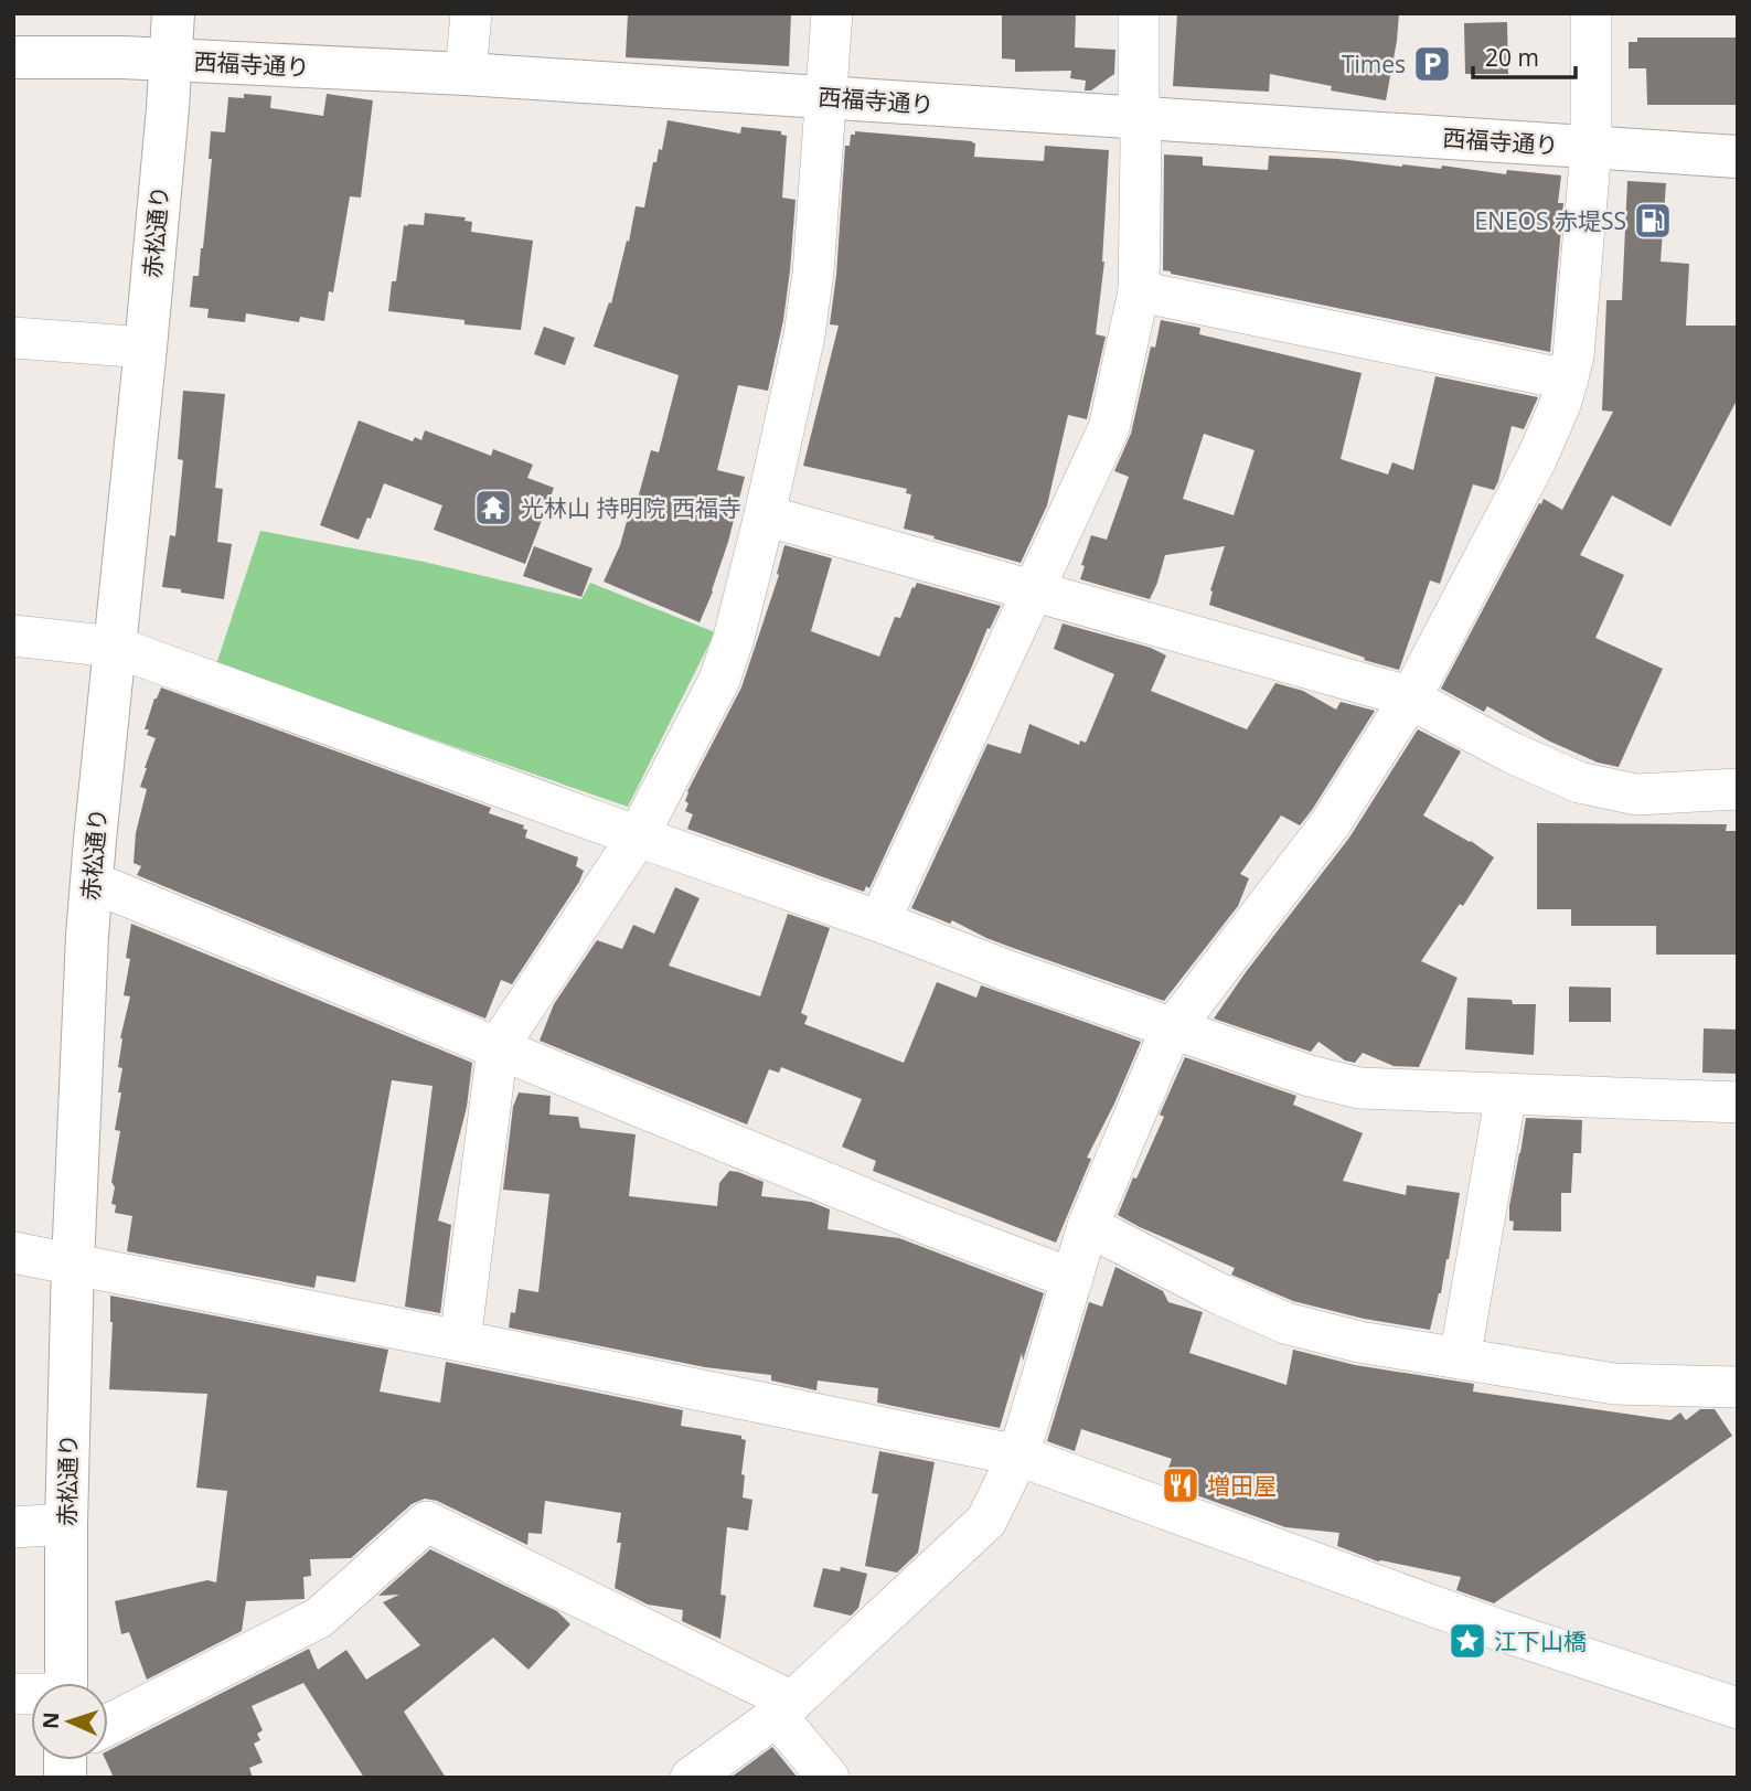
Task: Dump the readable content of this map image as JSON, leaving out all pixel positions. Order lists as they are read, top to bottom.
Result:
{
  "streets": {
    "street": ["西福寺通り", "赤松通り"]
  },
  "crossings": [
    ["西福寺通り", "赤松通り"]
  ],
  "places": {
    "parking": ["Times"],
    "fuel station": ["ENEOS 赤堤SS"],
    "temple": ["光林山 持明院 西福寺"],
    "restaurant": ["増田屋"],
    "place": ["江下山橋"]
  },
  "scale_bar": "20 m",
  "north": "left"
}
